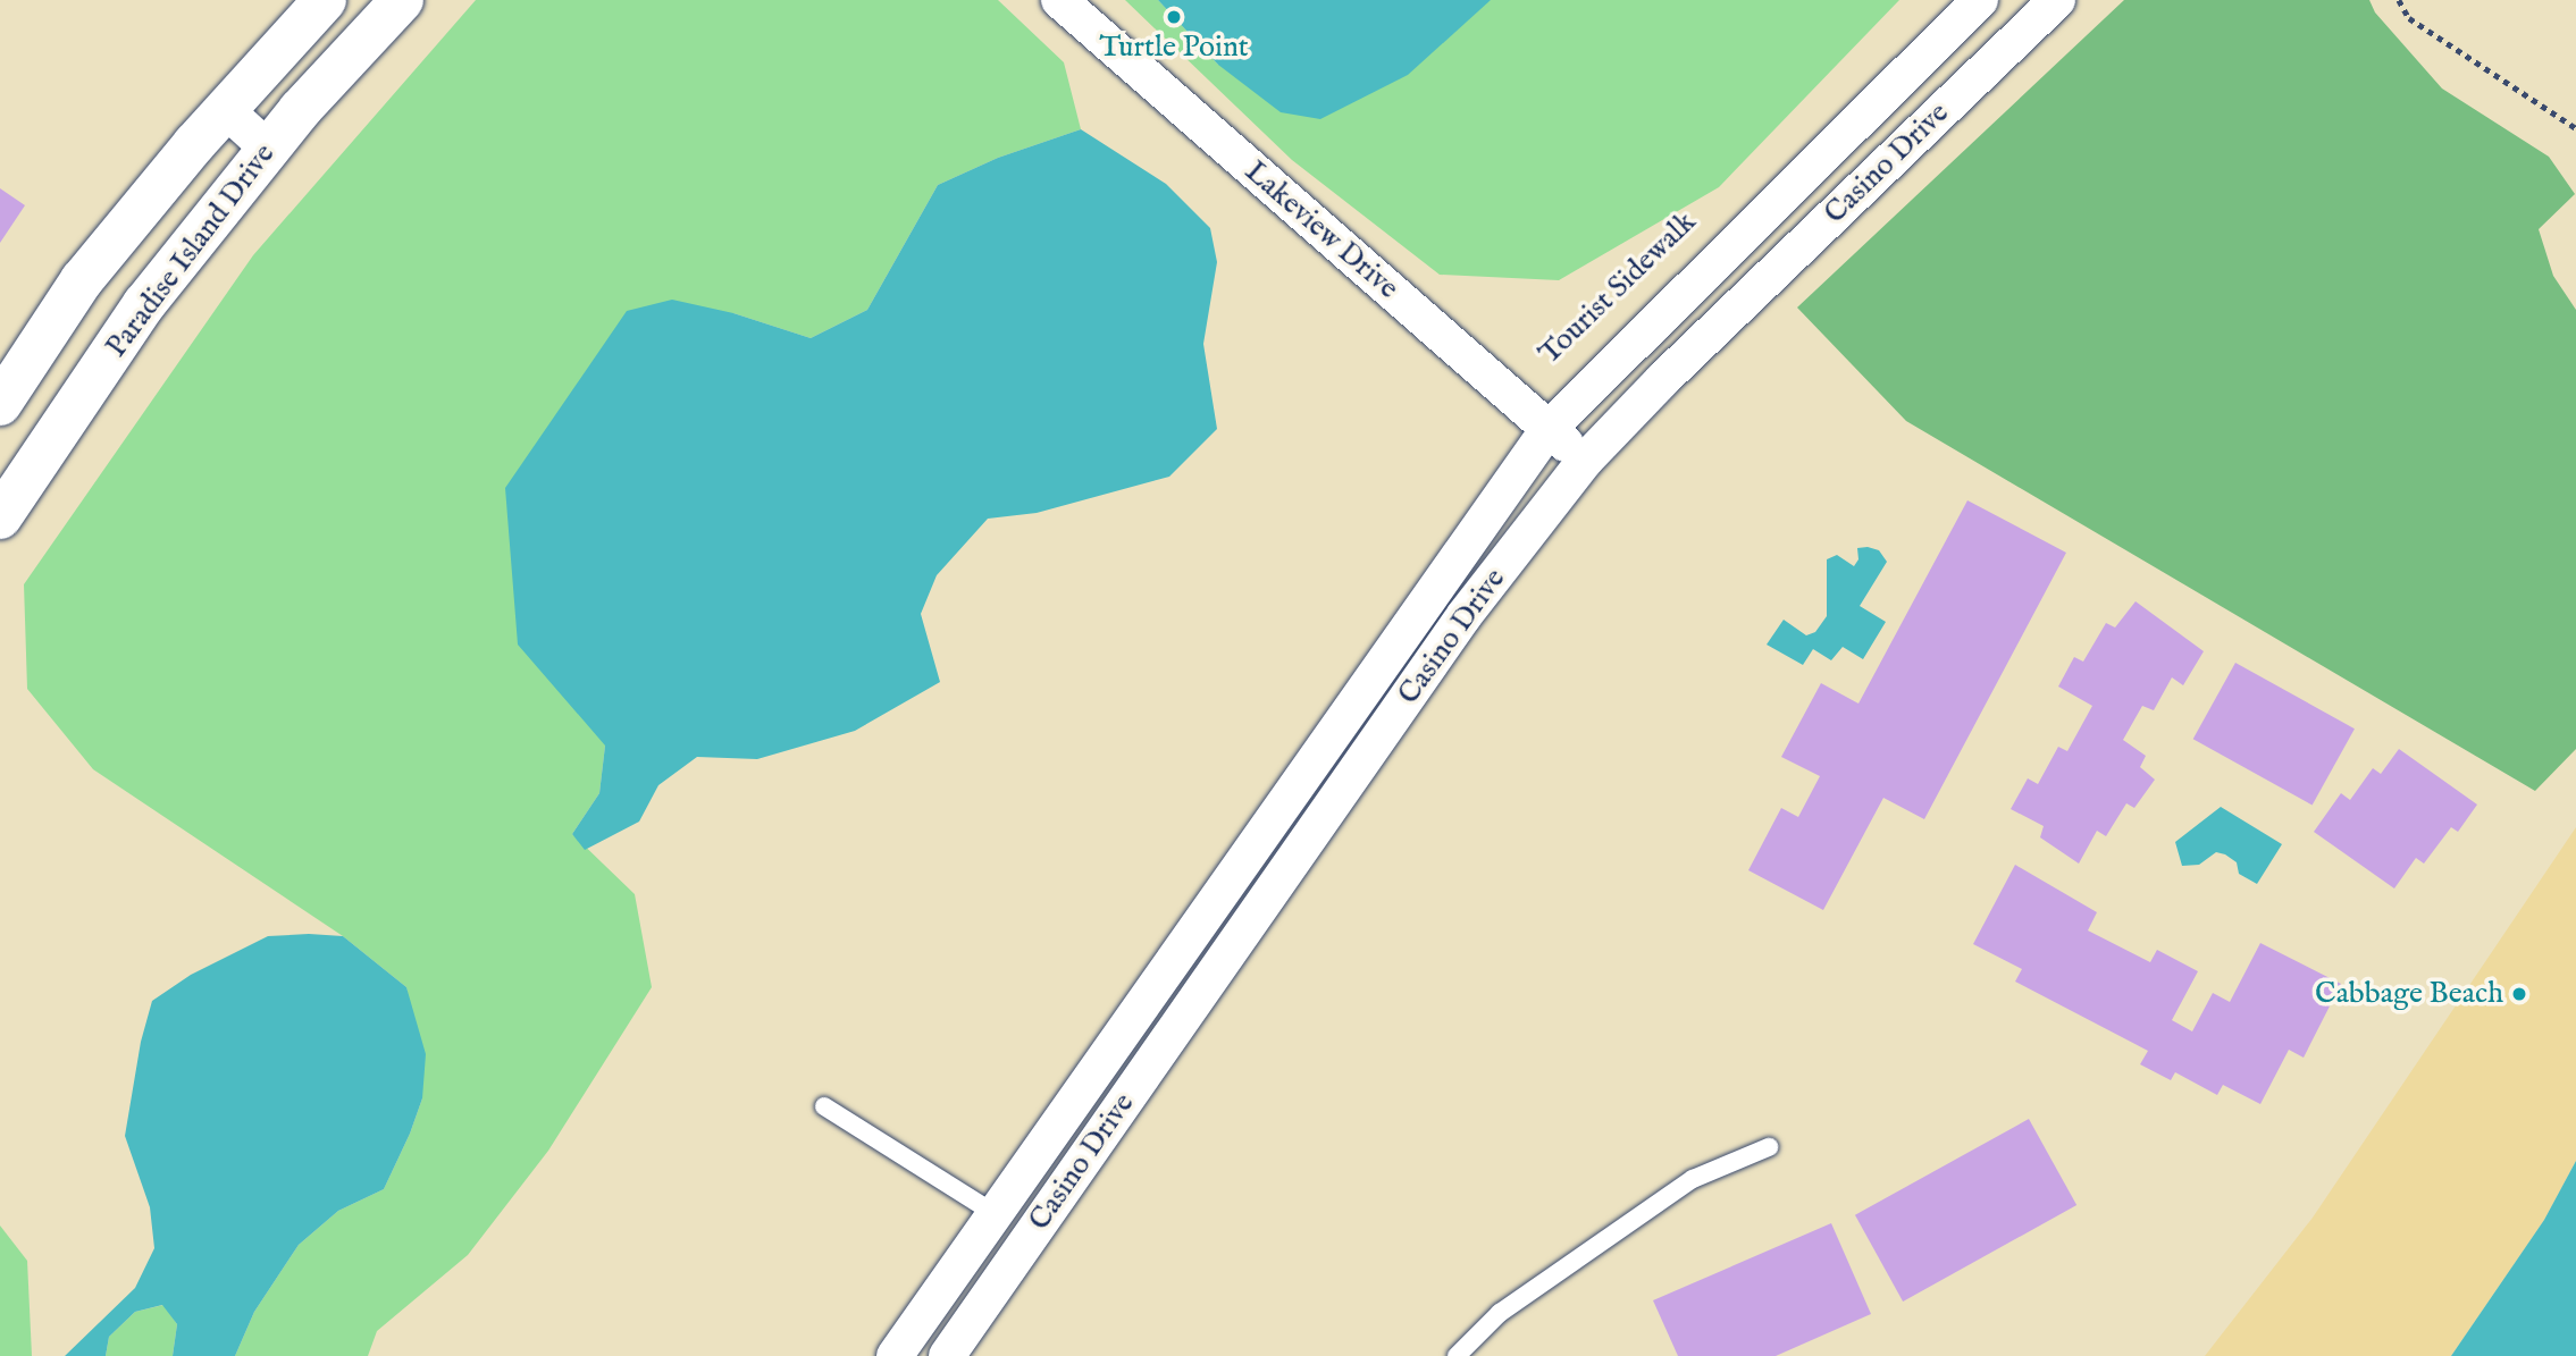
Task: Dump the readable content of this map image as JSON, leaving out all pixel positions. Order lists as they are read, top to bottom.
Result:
{
  "streets": {
    "street": ["Casino Drive", "Lakeview Drive", "Paradise Island Drive"]
  },
  "crossings": [
    ["Casino Drive", "Lakeview Drive"]
  ],
  "places": ["Turtle Point", "Cabbage Beach"]
}
